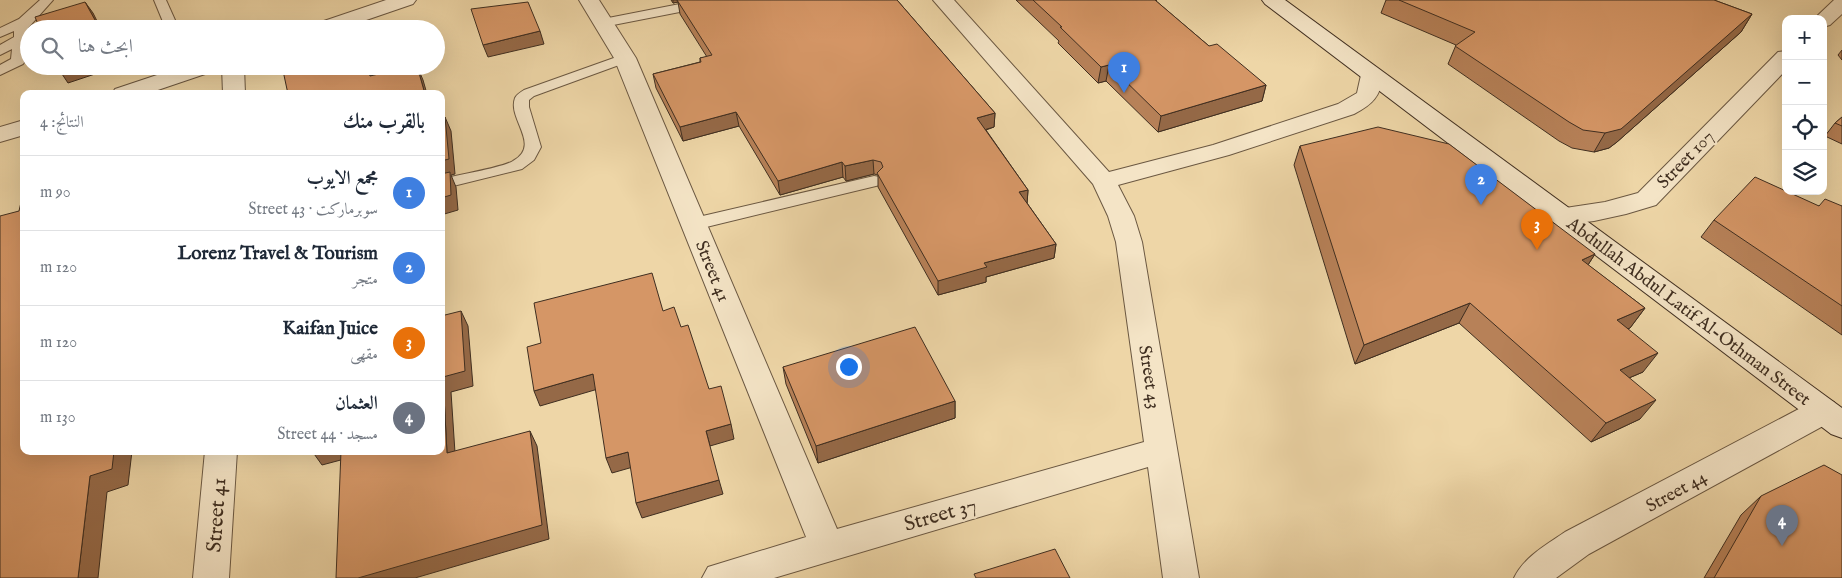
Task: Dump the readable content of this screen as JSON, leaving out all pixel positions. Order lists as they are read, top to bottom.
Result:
{
  "streets": {
    "street": [
      "Street 107",
      "Street 41",
      "Abdullah Abdul Latif Al-Othman Street",
      "Street 43",
      "Street 44",
      "Street 37"
    ]
  },
  "crossings": [
    ["Street 107", "Abdullah Abdul Latif Al-Othman Street"],
    ["Street 41", "Street 37"],
    ["Abdullah Abdul Latif Al-Othman Street", "Street 44"],
    ["Street 43", "Street 37"]
  ],
  "page": {
    "map_buttons": ["+", "−"],
    "search": "ابحث هنا",
    "pins": [
      "1",
      "2",
      "3",
      "4"
    ],
    "heading": ["بالقرب منك", "النتائج: 4"],
    "list": [
      {
        "mark": "1",
        "name": "مجمع الايوب",
        "note": "سوبرماركت · Street 43",
        "value": "90 m"
      },
      {
        "mark": "2",
        "name": "Lorenz Travel & Tourism",
        "note": "متجر",
        "value": "120 m"
      },
      {
        "mark": "3",
        "name": "Kaifan Juice",
        "note": "مقهى",
        "value": "120 m"
      },
      {
        "mark": "4",
        "name": "العثمان",
        "note": "مسجد · Street 44",
        "value": "130 m"
      }
    ]
  }
}
